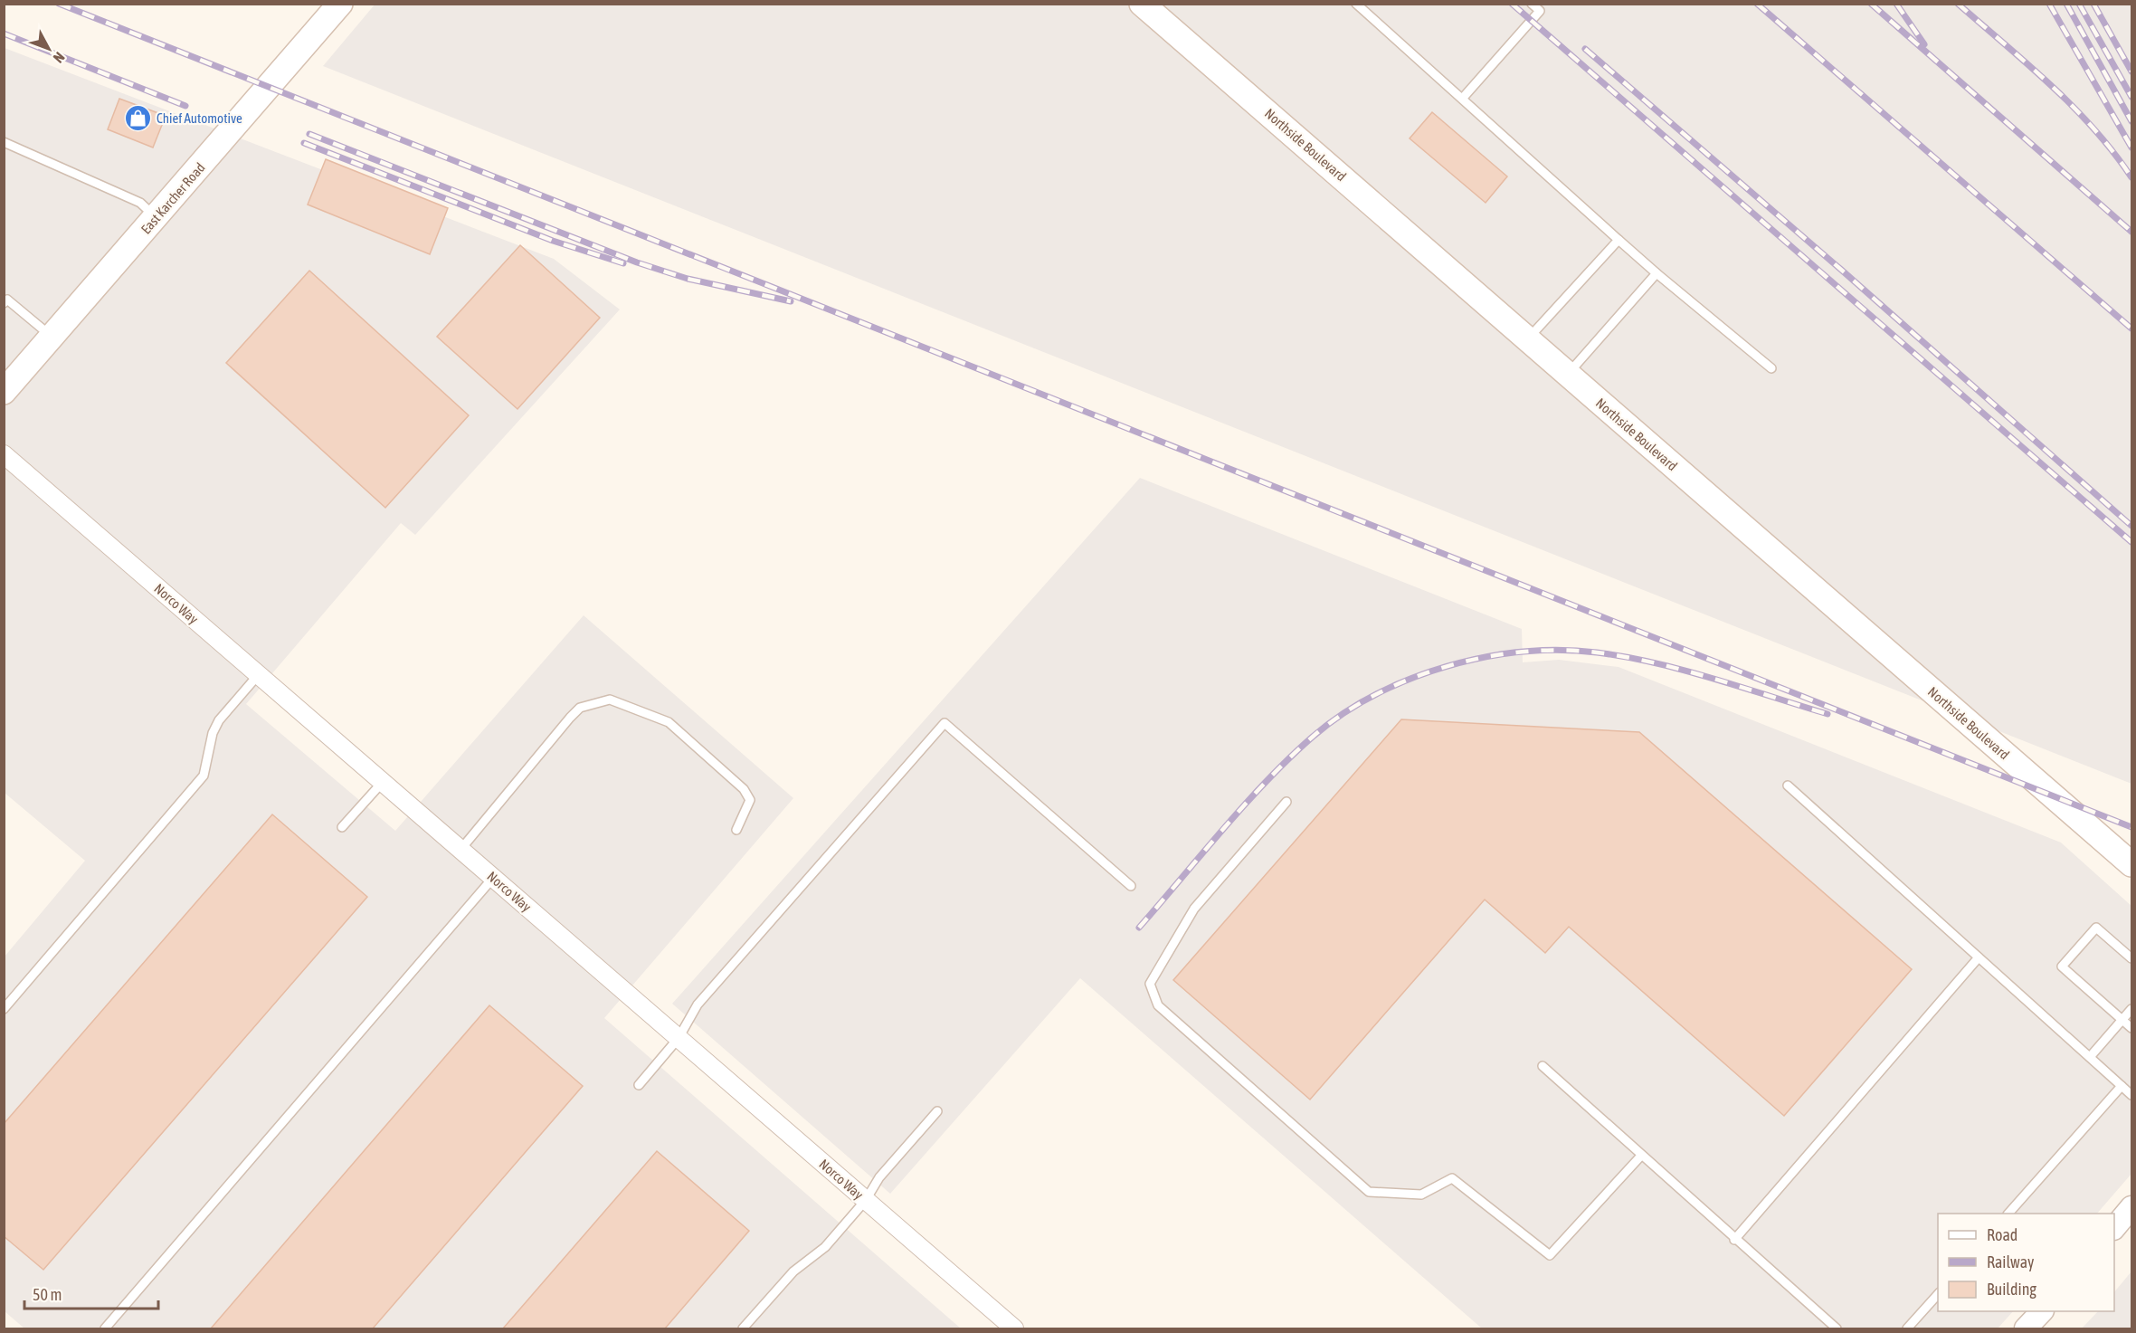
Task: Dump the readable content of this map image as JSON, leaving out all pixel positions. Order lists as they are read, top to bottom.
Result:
{
  "streets": {
    "main road": ["Northside Boulevard", "East Karcher Road"],
    "street": ["Norco Way"]
  },
  "places": {
    "shop": ["Chief Automotive"]
  },
  "legend": ["Road", "Railway", "Building"],
  "scale_bar": "50 m",
  "north": "bottom right"
}
